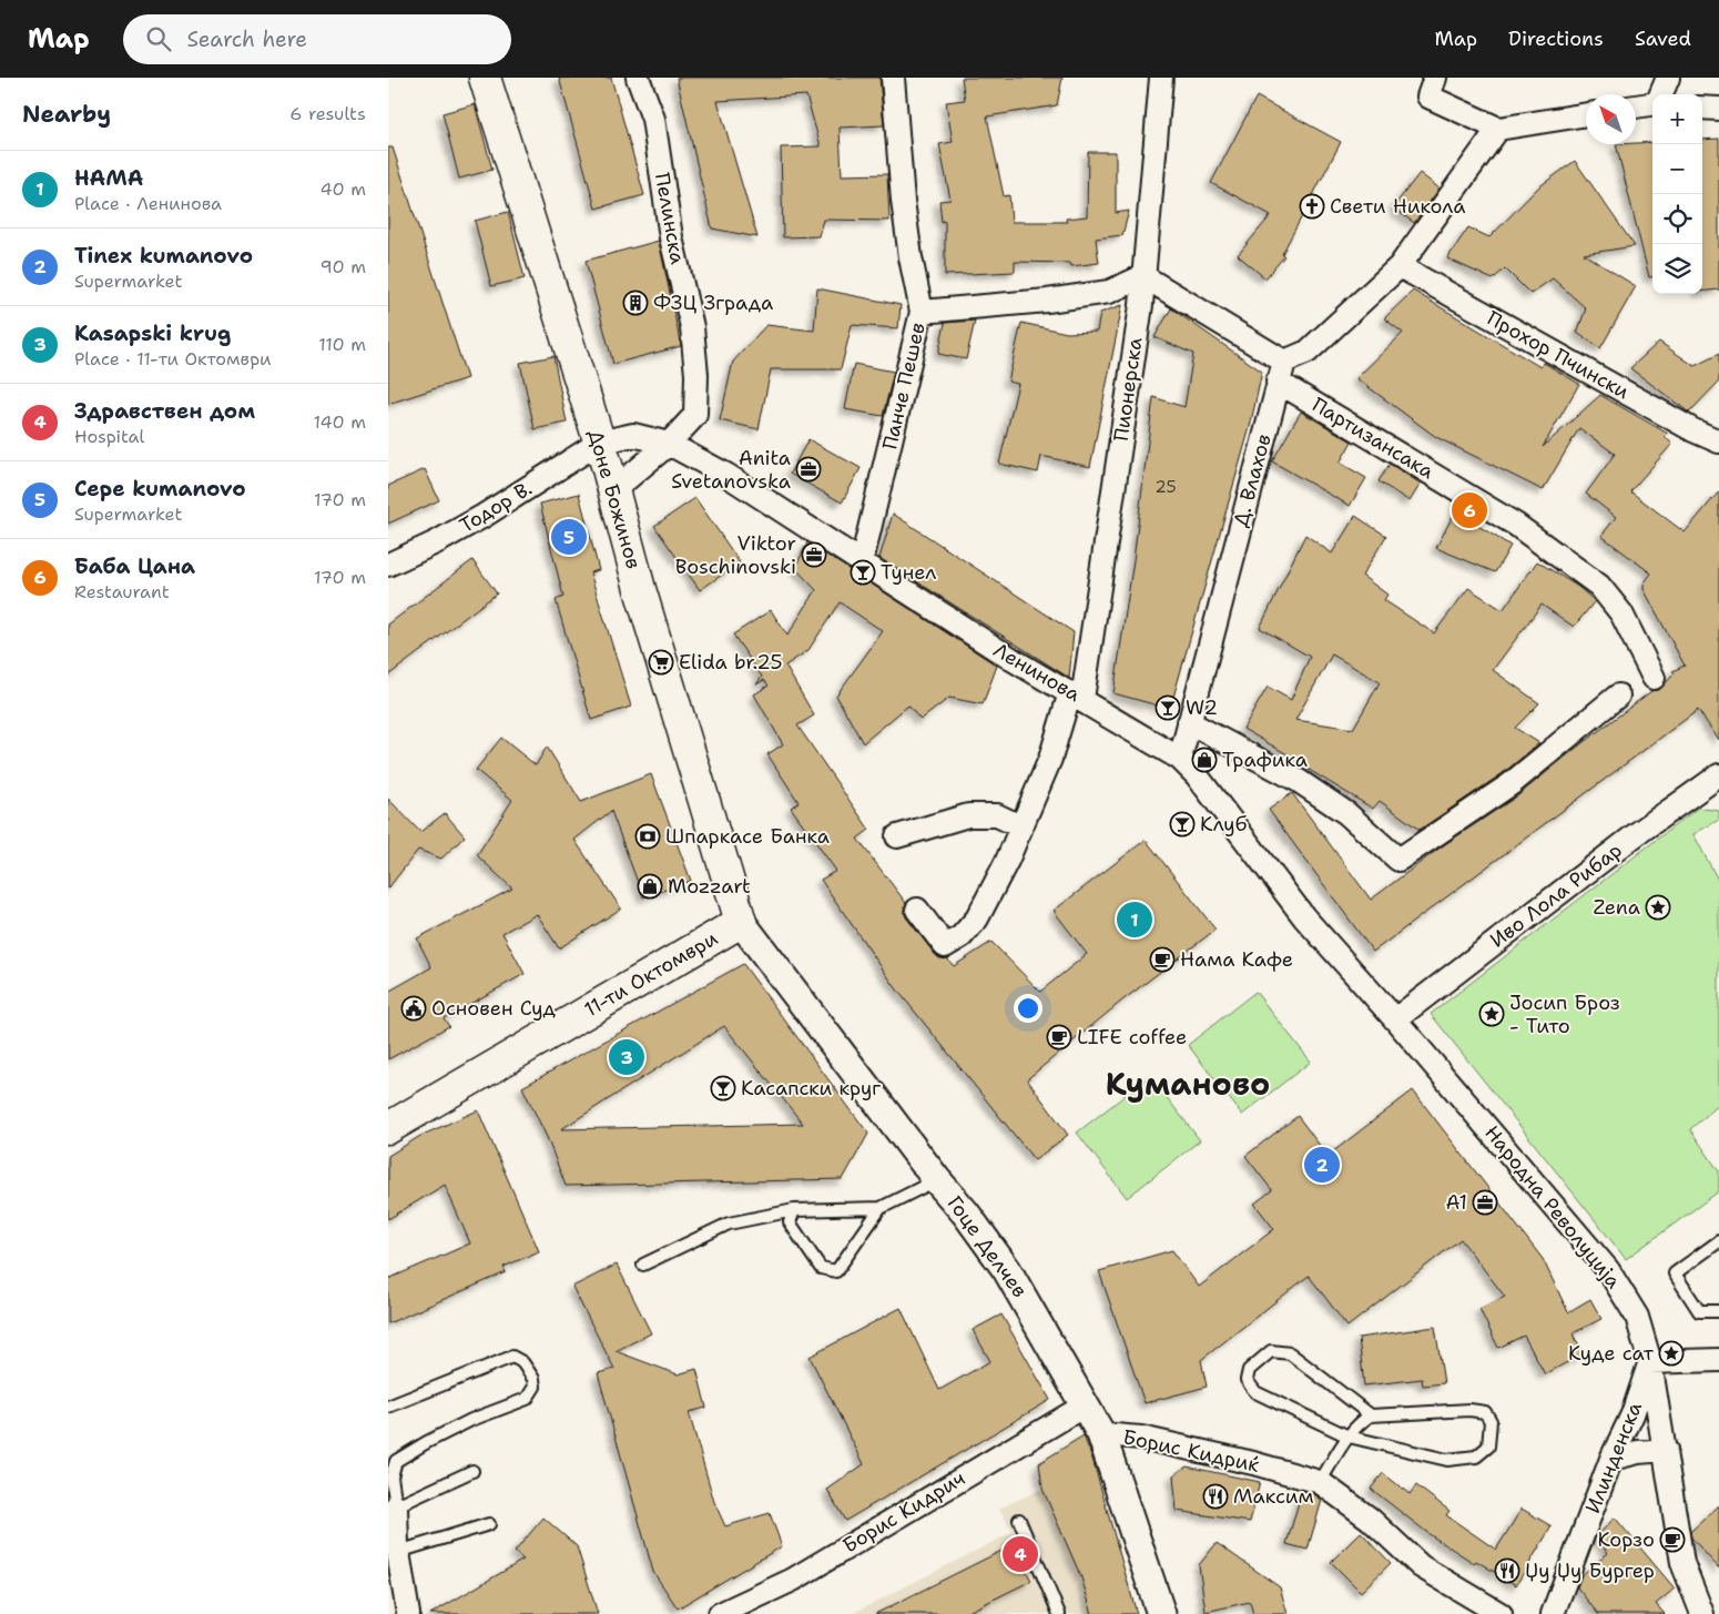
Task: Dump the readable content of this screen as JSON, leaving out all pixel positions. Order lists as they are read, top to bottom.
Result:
{
  "streets": {
    "main road": ["Доне Божинов", "11-ти Октомври"],
    "street": [
      "Пелинска",
      "Прохор Пчински",
      "Панче Пешев",
      "Пионерска",
      "Партизансака",
      "Д. Влахов",
      "Тодор В.",
      "Ленинова",
      "Иво Лола Рибар",
      "Народна Револуција",
      "Гоце Делчев",
      "Борис Кидриќ",
      "Илинденска",
      "Борис Кидрич"
    ]
  },
  "crossings": [
    ["Пелинска", "Доне Божинов"],
    ["Пелинска", "Ленинова"],
    ["Панче Пешев", "Ленинова"],
    ["Пионерска", "Ленинова"],
    ["Партизансака", "Д. Влахов"],
    ["Д. Влахов", "Ленинова"],
    ["Доне Божинов", "Тодор В."],
    ["Доне Божинов", "Ленинова"],
    ["Доне Божинов", "11-ти Октомври"],
    ["Доне Божинов", "Гоце Делчев"],
    ["Тодор В.", "Ленинова"],
    ["Ленинова", "Иво Лола Рибар"],
    ["Ленинова", "Народна Револуција"],
    ["Иво Лола Рибар", "Народна Револуција"],
    ["11-ти Октомври", "Гоце Делчев"],
    ["Народна Револуција", "Илинденска"],
    ["Гоце Делчев", "Борис Кидриќ"],
    ["Гоце Делчев", "Борис Кидрич"]
  ],
  "districts": ["Куманово"],
  "places": {
    "church": ["Свети Никола"],
    "building": ["ФЗЦ Зграда"],
    "office": ["Anita Svetanovska", "Viktor Boschinovski", "A1"],
    "bar": [
      "Тунел",
      "W2",
      "Клуб",
      "Касапски круг"
    ],
    "supermarket": ["Elida br.25"],
    "shop": ["Трафика", "Mozzart"],
    "bank": ["Шпаркасе Банка"],
    "place": ["Zena", "Јосип Броз - Тито", "Куде сат"],
    "cafe": ["Нама Кафе", "LIFE coffee", "Корзо"],
    "public building": ["Основен Суд"],
    "restaurant": ["Максим", "Џу Џу Бургер"]
  },
  "house_numbers": ["25"],
  "north": "top left",
  "page": {
    "header": "Map",
    "search": "Search here",
    "nav": ["Map", "Directions", "Saved"],
    "heading": ["Nearby", "6 results"],
    "map_buttons": ["+", "−"],
    "list": [
      {
        "mark": "1",
        "name": "НАМА",
        "note": "Place · Ленинова",
        "value": "40 m"
      },
      {
        "mark": "2",
        "name": "Tinex kumanovo",
        "note": "Supermarket",
        "value": "90 m"
      },
      {
        "mark": "3",
        "name": "Kasapski krug",
        "note": "Place · 11-ти Октомври",
        "value": "110 m"
      },
      {
        "mark": "4",
        "name": "Здравствен дом",
        "note": "Hospital",
        "value": "140 m"
      },
      {
        "mark": "5",
        "name": "Cepe kumanovo",
        "note": "Supermarket",
        "value": "170 m"
      },
      {
        "mark": "6",
        "name": "Баба Цана",
        "note": "Restaurant",
        "value": "170 m"
      }
    ],
    "pins": [
      "6",
      "5",
      "1",
      "3",
      "2",
      "4"
    ]
  }
}
